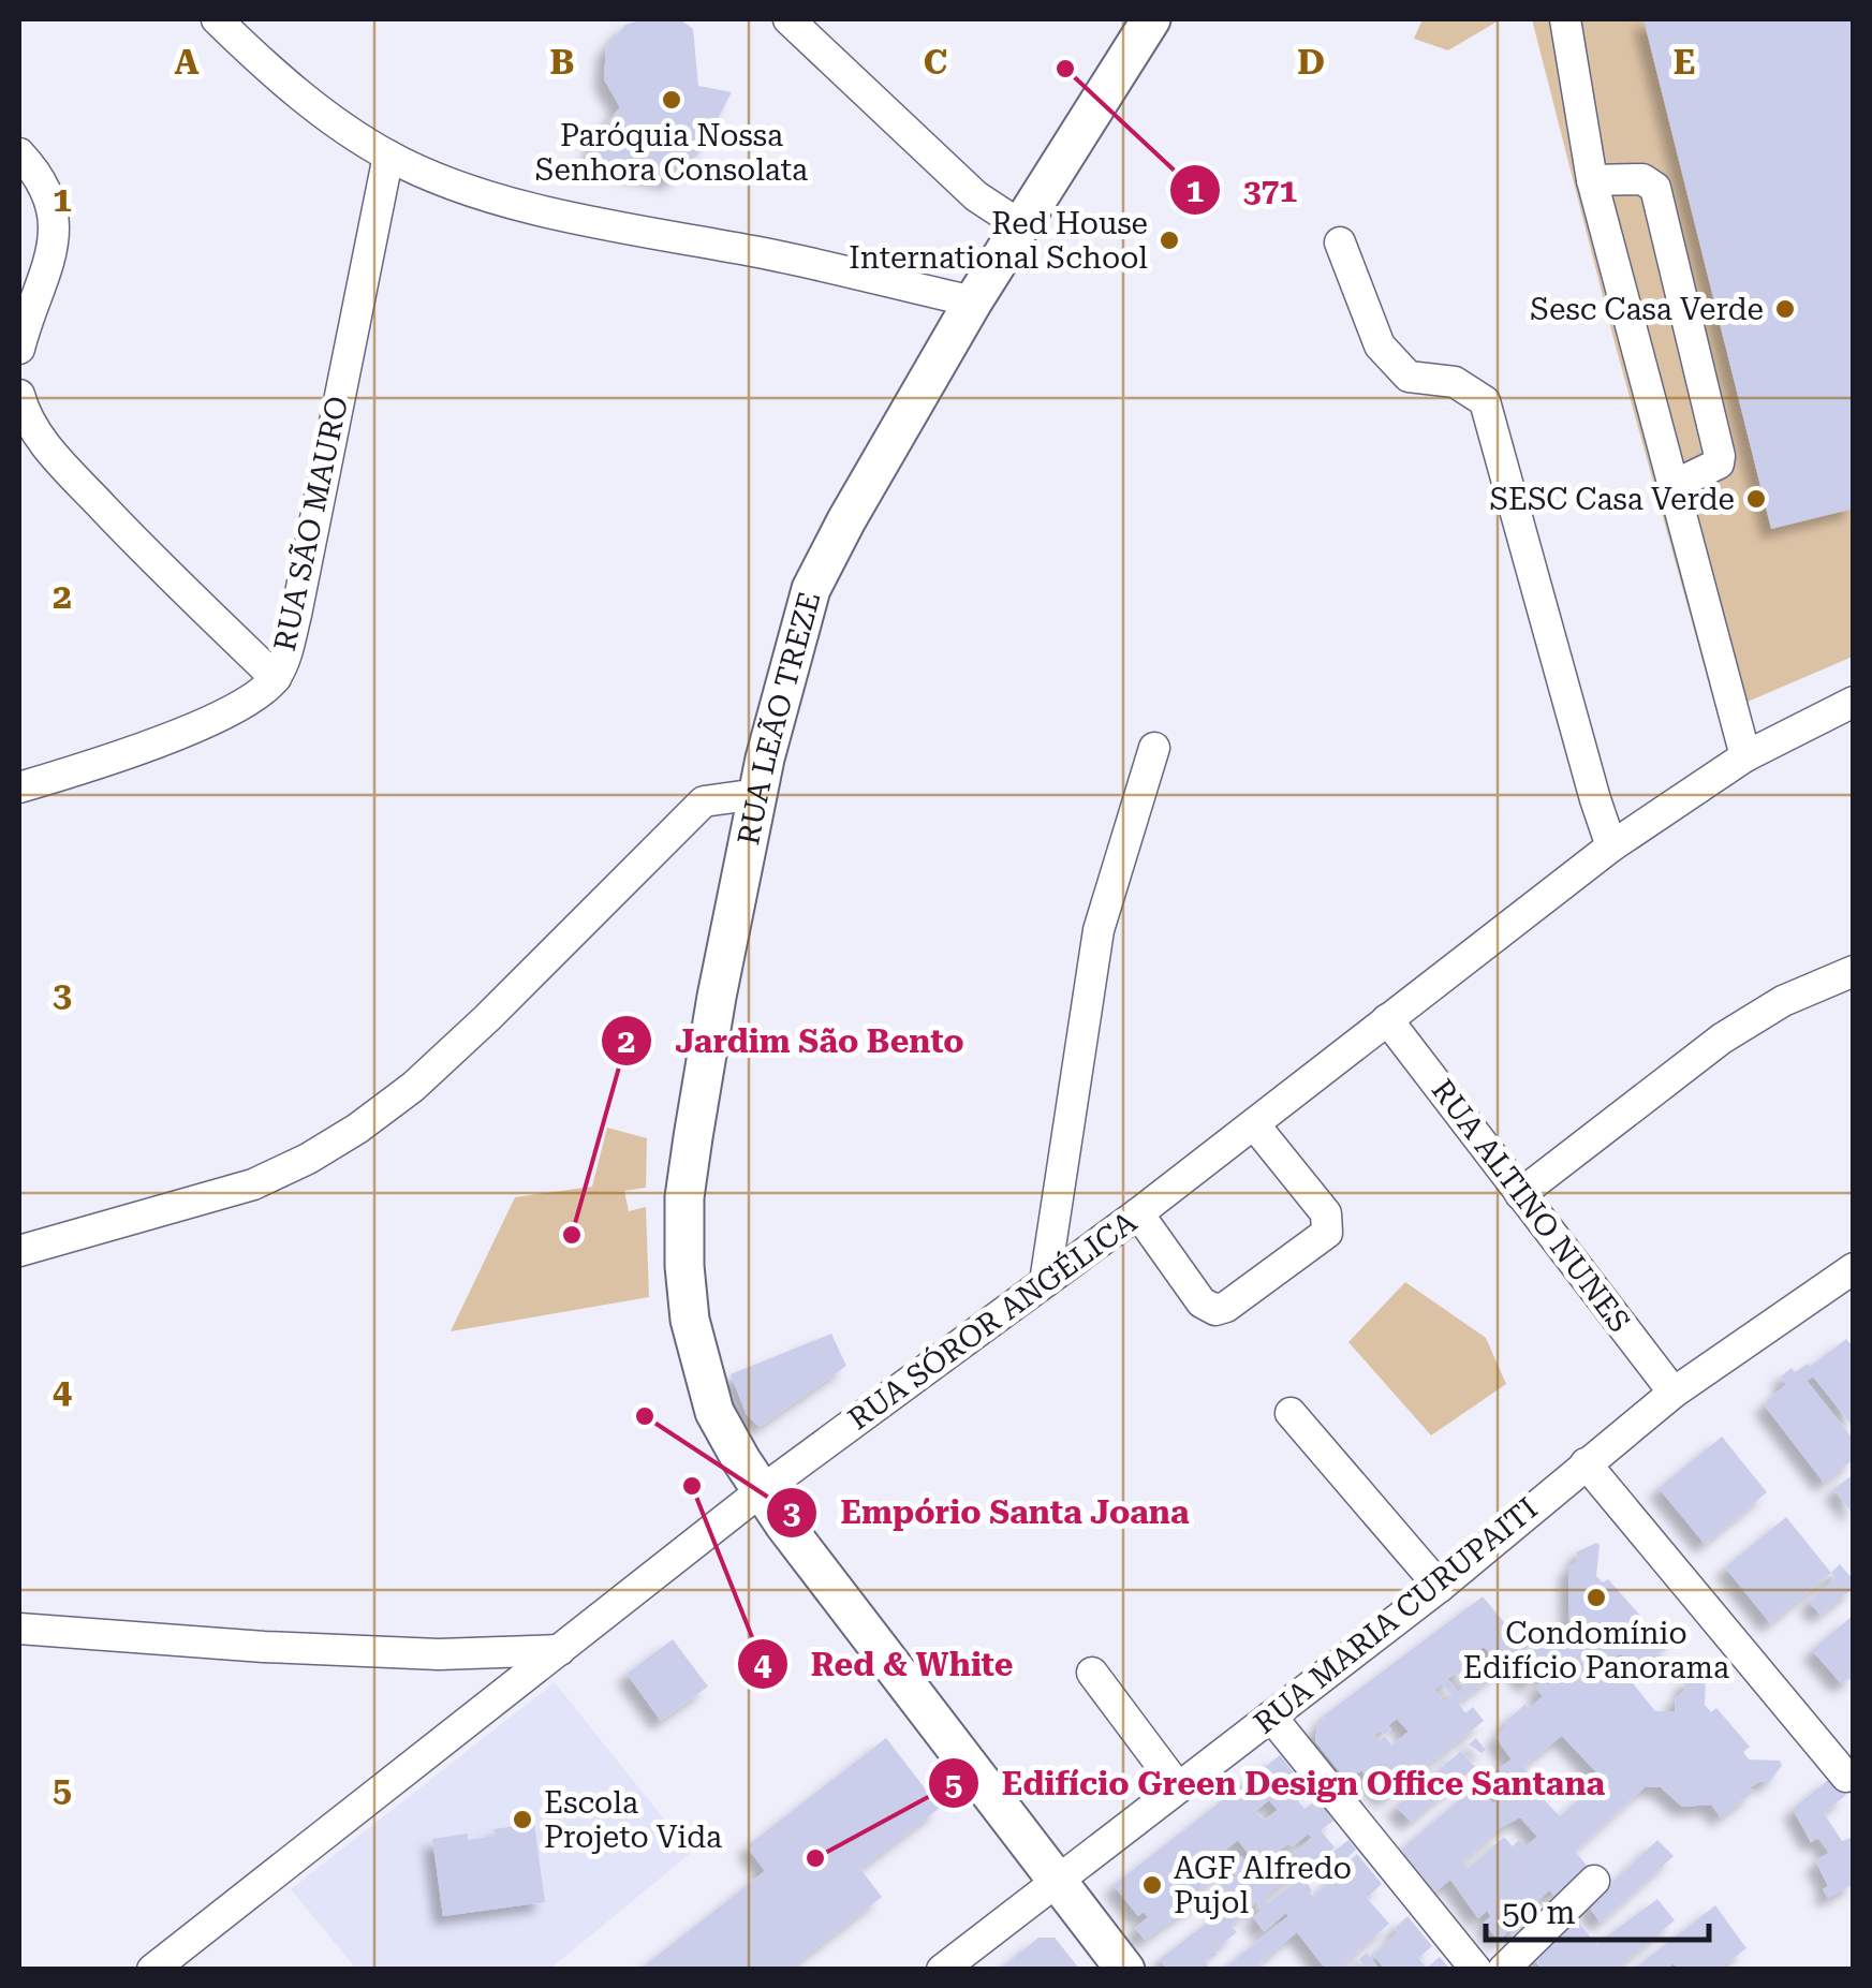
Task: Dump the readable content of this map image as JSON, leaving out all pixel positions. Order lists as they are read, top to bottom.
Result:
{
  "streets": {
    "main road": ["RUA LEÃO TREZE"],
    "street": [
      "RUA SÃO MAURO",
      "RUA ALTINO NUNES",
      "RUA SÓROR ANGÉLICA",
      "RUA MARIA CURUPAITI"
    ]
  },
  "crossings": [
    ["RUA LEÃO TREZE", "RUA SÓROR ANGÉLICA"],
    ["RUA LEÃO TREZE", "RUA MARIA CURUPAITI"],
    ["RUA ALTINO NUNES", "RUA SÓROR ANGÉLICA"],
    ["RUA ALTINO NUNES", "RUA MARIA CURUPAITI"]
  ],
  "places": [
    "371",
    "Paróquia Nossa Senhora Consolata",
    "Red House International School",
    "Sesc Casa Verde",
    "SESC Casa Verde",
    "Jardim São Bento",
    "Empório Santa Joana",
    "Red & White",
    "Condomínio Edifício Panorama",
    "Escola Projeto Vida",
    "Edifício Green Design Office Santana",
    "AGF Alfredo Pujol"
  ],
  "scale_bar": "50 m",
  "grid": {
    "columns": [
      "A",
      "B",
      "C",
      "D",
      "E"
    ],
    "rows": [
      "1",
      "2",
      "3",
      "4",
      "5"
    ]
  }
}
